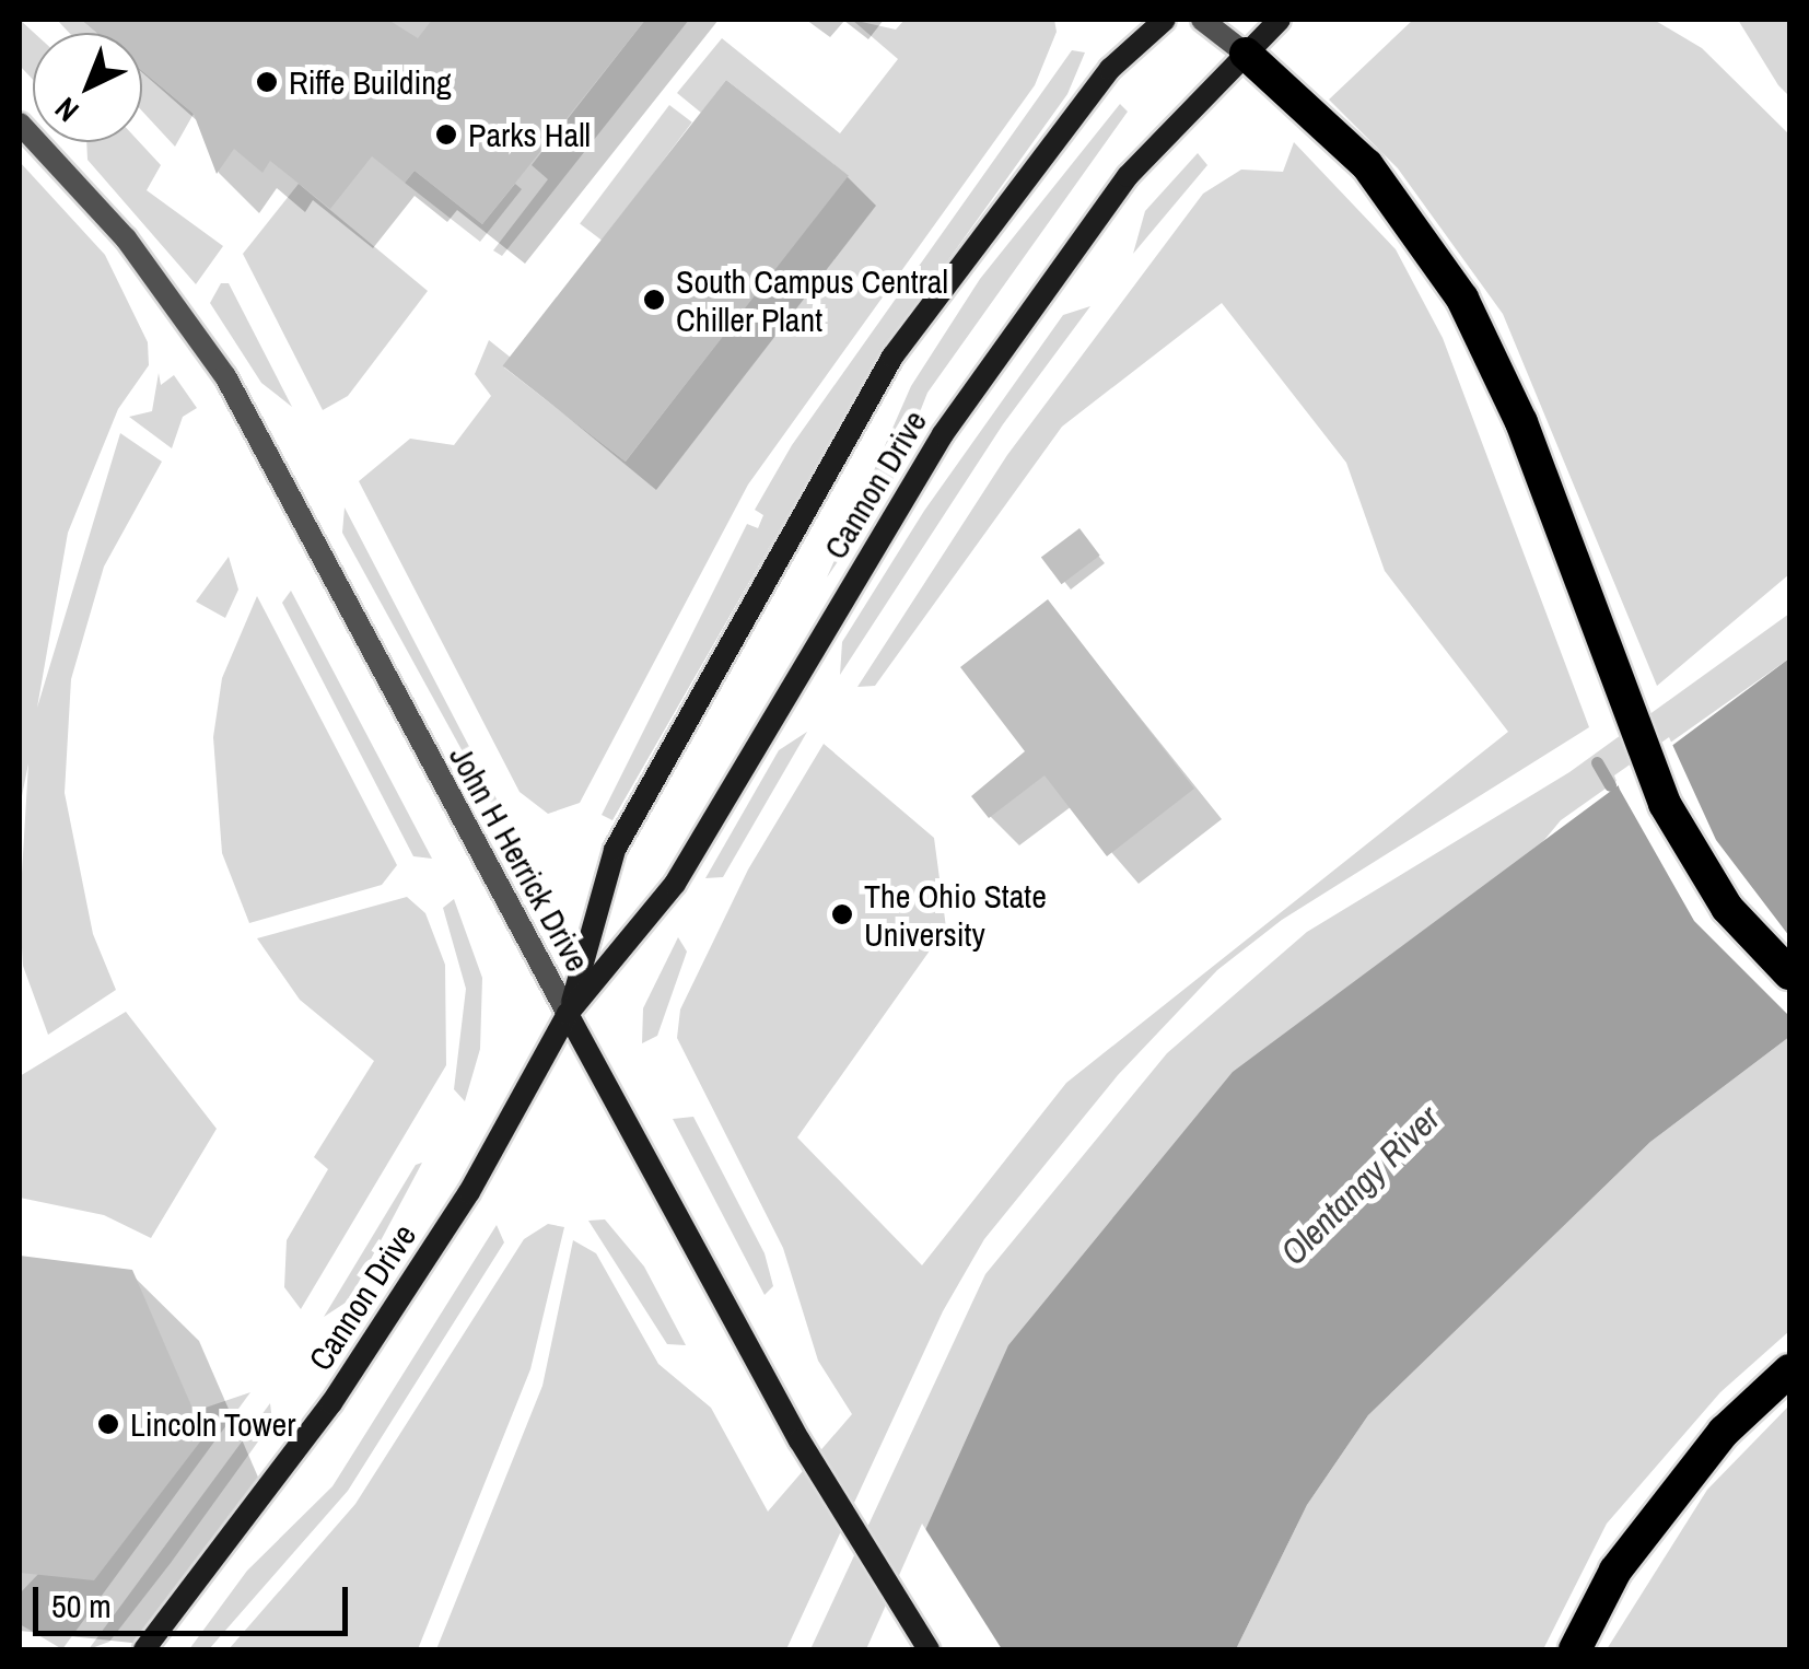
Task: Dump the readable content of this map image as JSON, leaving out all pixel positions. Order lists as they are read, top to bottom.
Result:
{
  "streets": {
    "street": ["Cannon Drive", "John H Herrick Drive"]
  },
  "crossings": [
    ["Cannon Drive", "John H Herrick Drive"]
  ],
  "water": ["Olentangy River"],
  "places": [
    "Riffe Building",
    "Parks Hall",
    "South Campus Central Chiller Plant",
    "The Ohio State University",
    "Lincoln Tower"
  ],
  "scale_bar": "50 m",
  "north": "bottom left"
}
